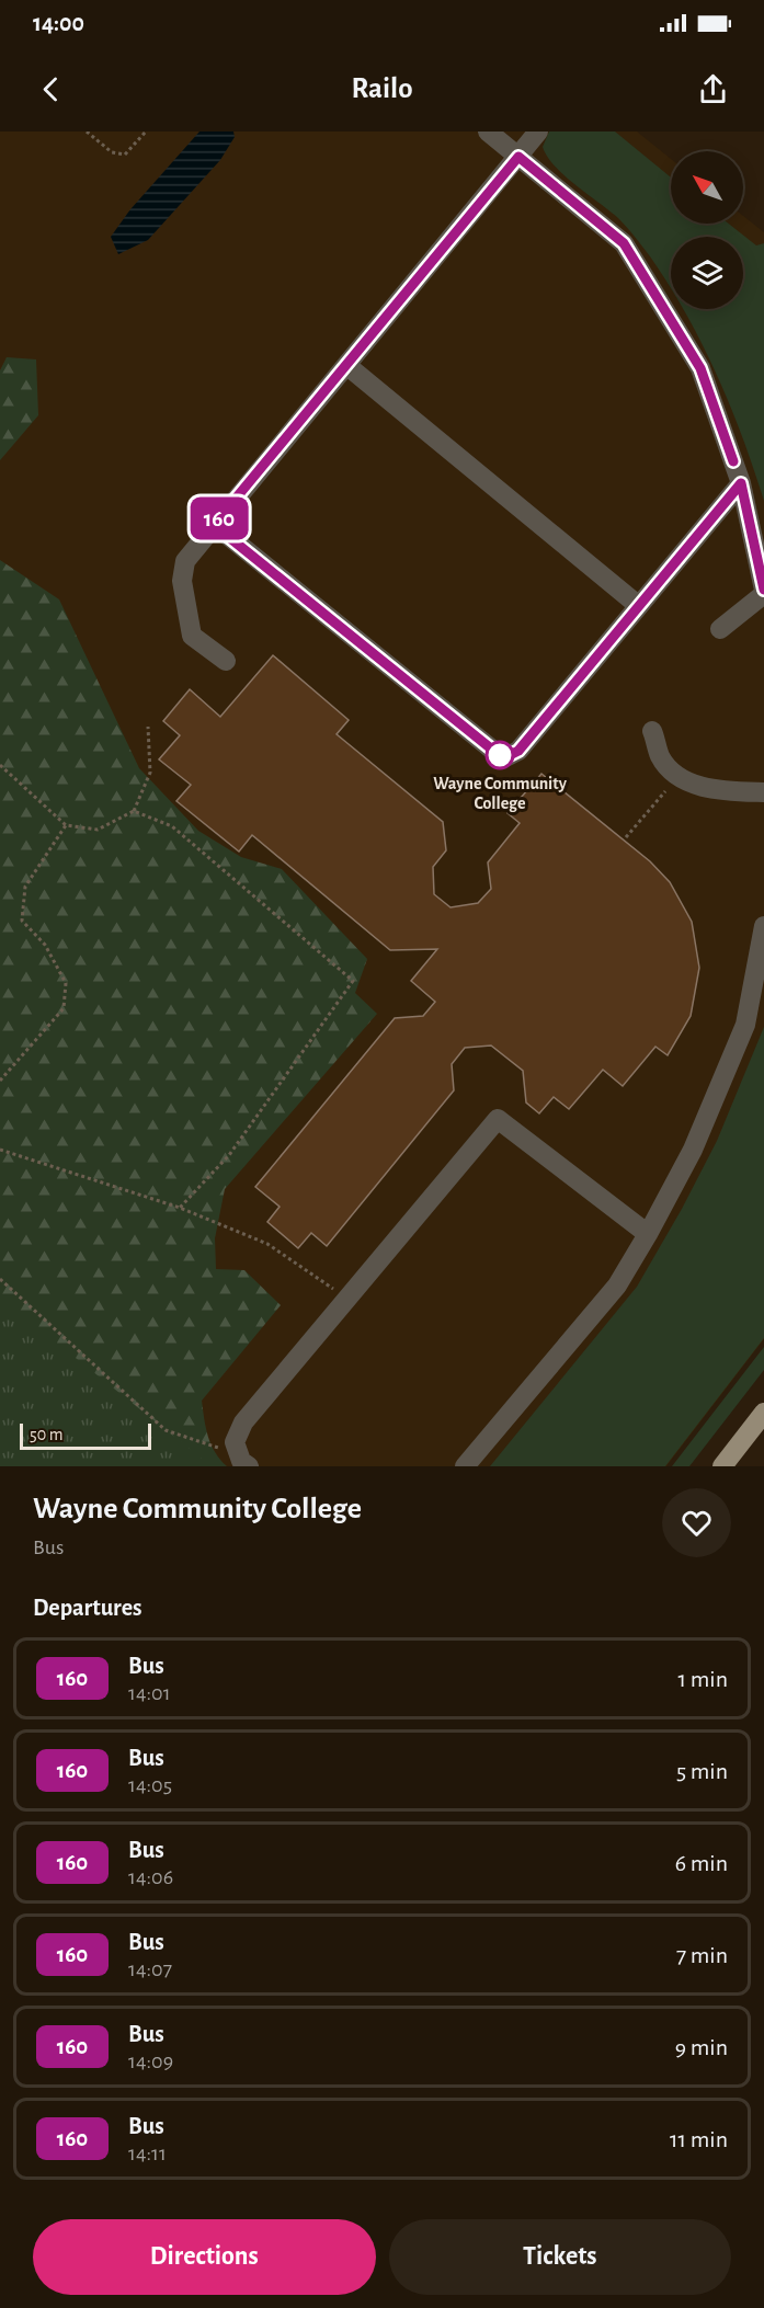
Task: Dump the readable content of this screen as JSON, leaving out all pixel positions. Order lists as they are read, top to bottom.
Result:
{
  "places": ["Wayne Community College"],
  "lines": ["bus line 160"],
  "scale_bar": "50 m",
  "north": "top left",
  "page": {
    "status": "14:00",
    "header": "Railo",
    "on_map": "160",
    "scale": "50 m",
    "heading": [
      ["Wayne Community College", "Bus"],
      "Departures"
    ],
    "list": [
      {
        "mark": "160",
        "name": "Bus",
        "note": "14:01",
        "value": "1 min"
      },
      {
        "mark": "160",
        "name": "Bus",
        "note": "14:05",
        "value": "5 min"
      },
      {
        "mark": "160",
        "name": "Bus",
        "note": "14:06",
        "value": "6 min"
      },
      {
        "mark": "160",
        "name": "Bus",
        "note": "14:07",
        "value": "7 min"
      },
      {
        "mark": "160",
        "name": "Bus",
        "note": "14:09",
        "value": "9 min"
      },
      {
        "mark": "160",
        "name": "Bus",
        "note": "14:11",
        "value": "11 min"
      }
    ],
    "buttons": ["Directions", "Tickets"]
  }
}
